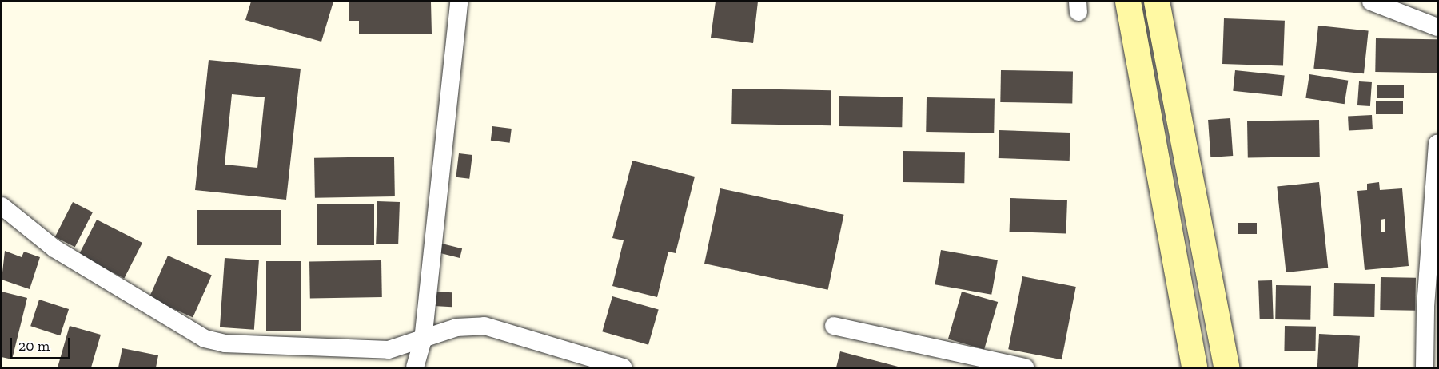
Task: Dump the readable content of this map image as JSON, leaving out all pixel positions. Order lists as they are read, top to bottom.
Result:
{
  "scale_bar": "20 m"
}
